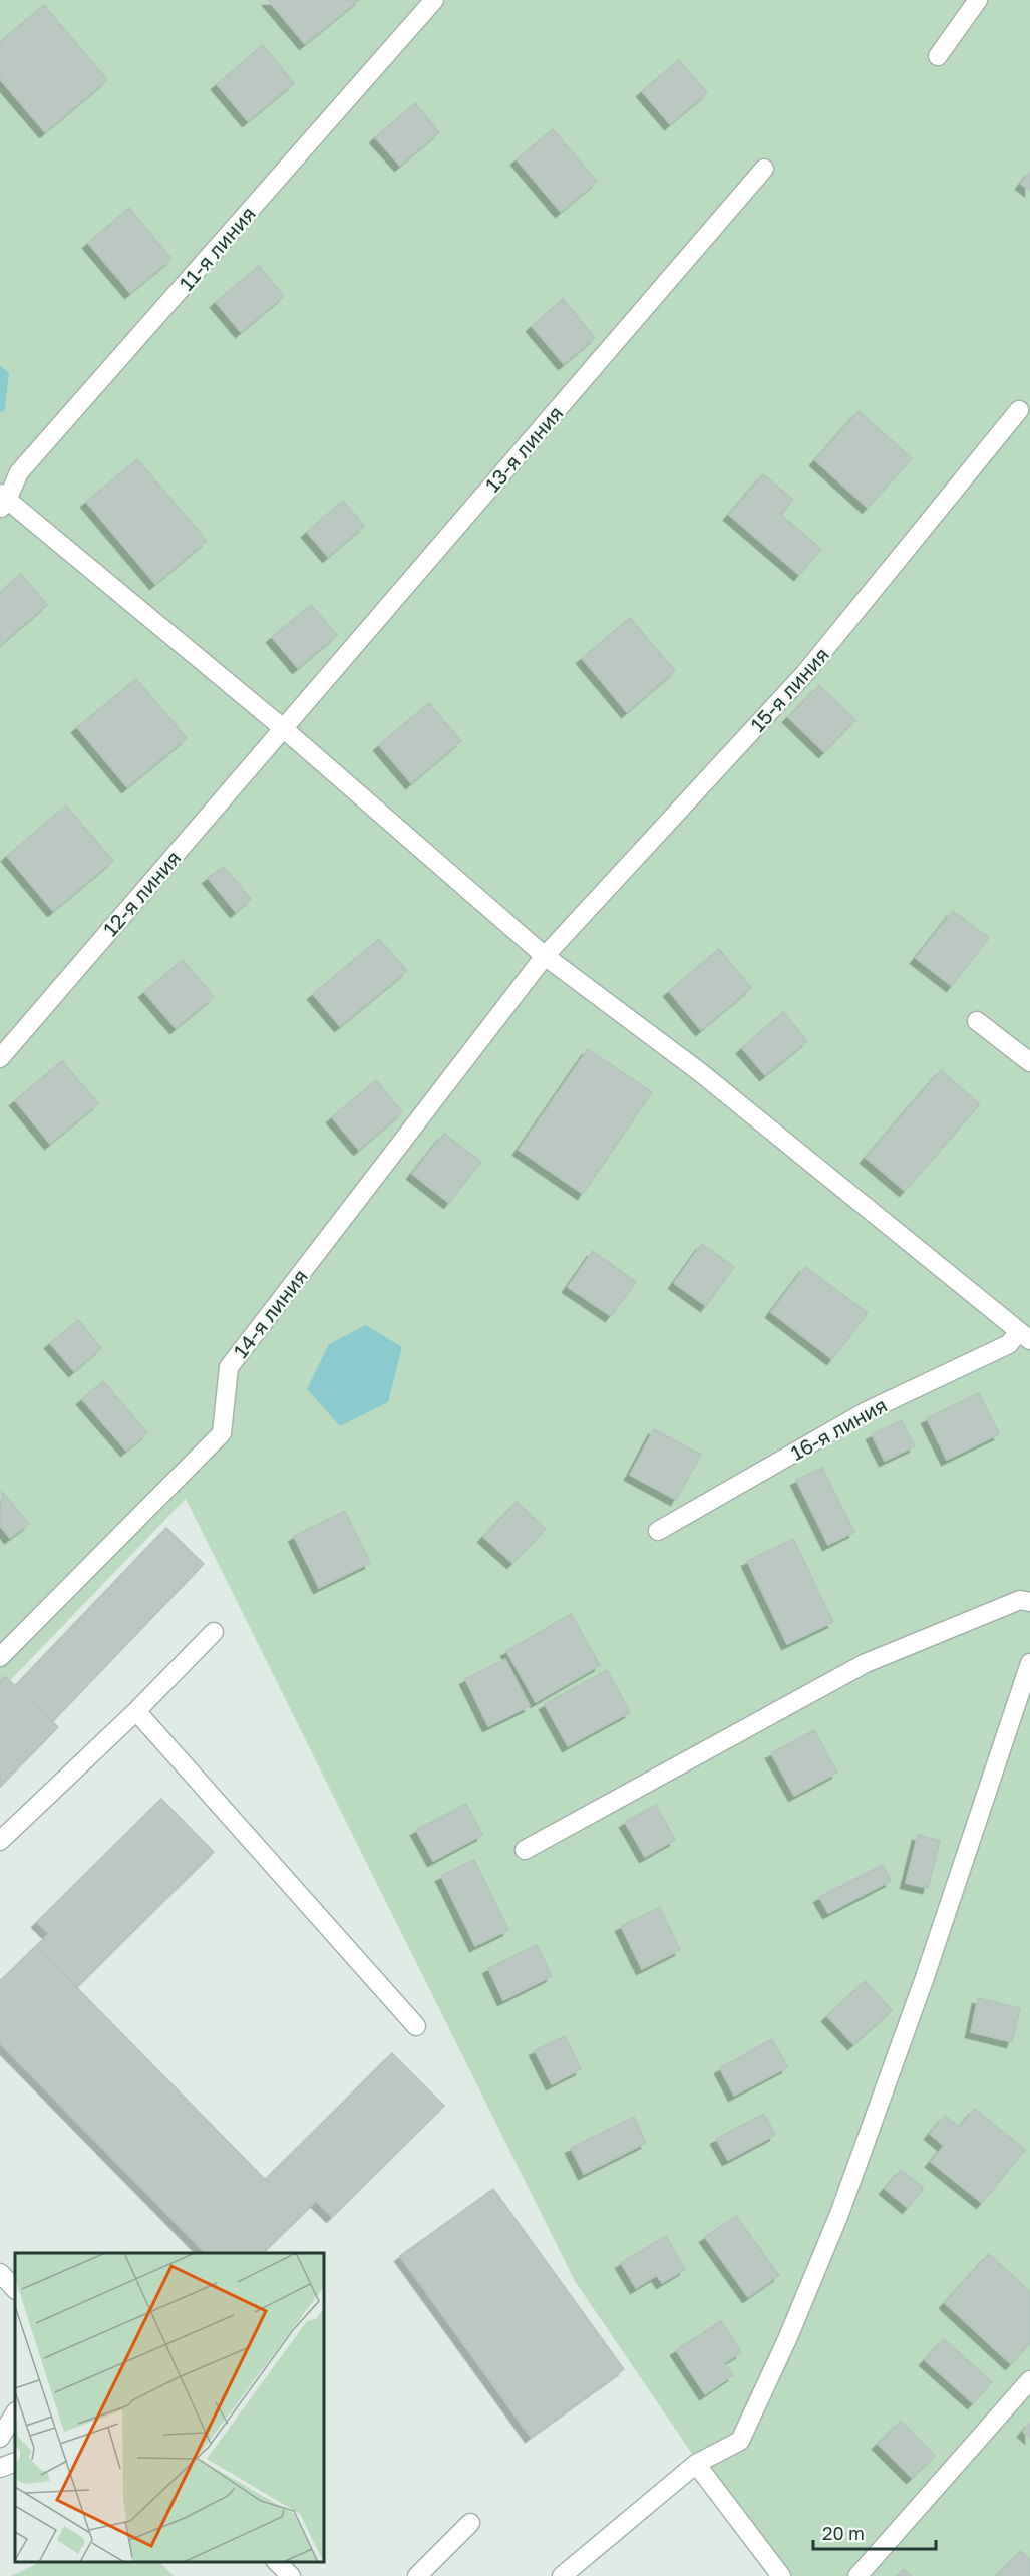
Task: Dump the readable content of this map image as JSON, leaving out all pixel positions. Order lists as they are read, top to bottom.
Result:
{
  "streets": {
    "street": [
      "11-я линия",
      "13-я линия",
      "15-я линия",
      "12-я линия",
      "14-я линия",
      "16-я линия"
    ]
  },
  "crossings": [
    ["13-я линия", "12-я линия"],
    ["15-я линия", "14-я линия"]
  ],
  "scale_bar": "20 m"
}
